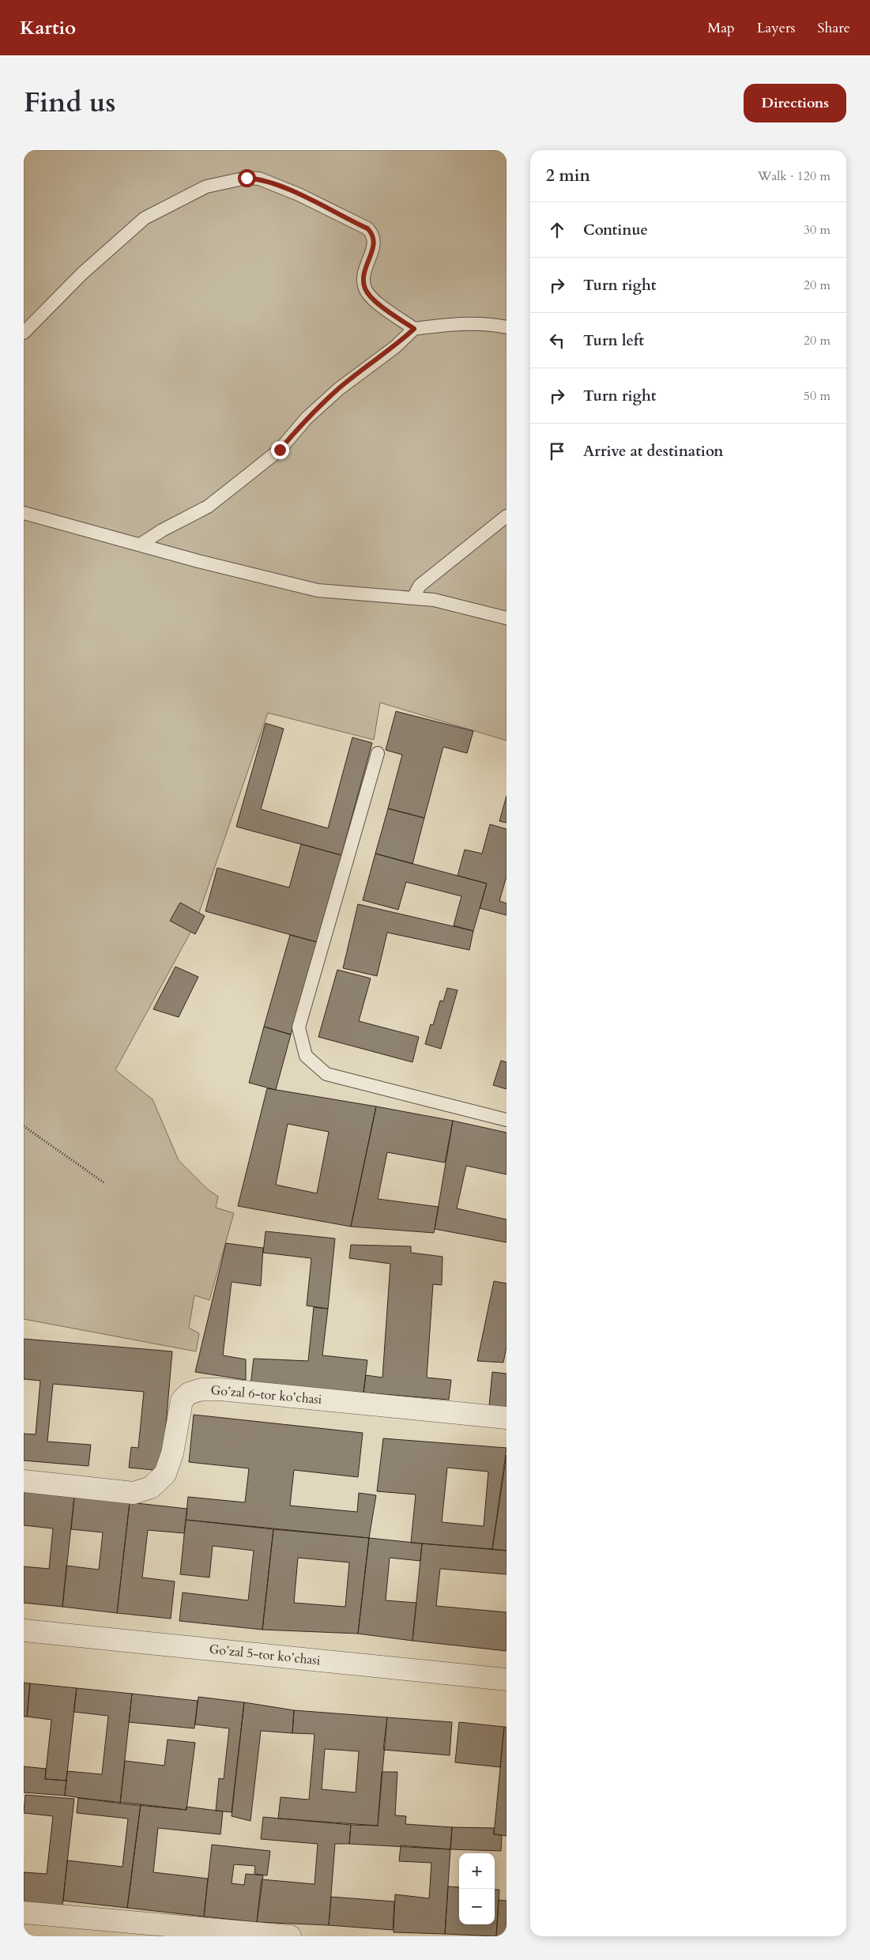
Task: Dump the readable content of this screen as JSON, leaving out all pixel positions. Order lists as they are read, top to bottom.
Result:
{
  "streets": {
    "street": ["Goʻzal 6-tor koʻchasi", "Goʻzal 5-tor koʻchasi"]
  },
  "page": {
    "header": "Kartio",
    "nav": ["Map", "Layers", "Share"],
    "title": "Find us",
    "buttons": "Directions",
    "heading": ["2 min", "Walk · 120 m"],
    "list": [
      ["Continue", "30 m"],
      ["Turn right", "20 m"],
      ["Turn left", "20 m"],
      ["Turn right", "50 m"],
      "Arrive at destination"
    ],
    "map_buttons": ["+", "−"]
  }
}
